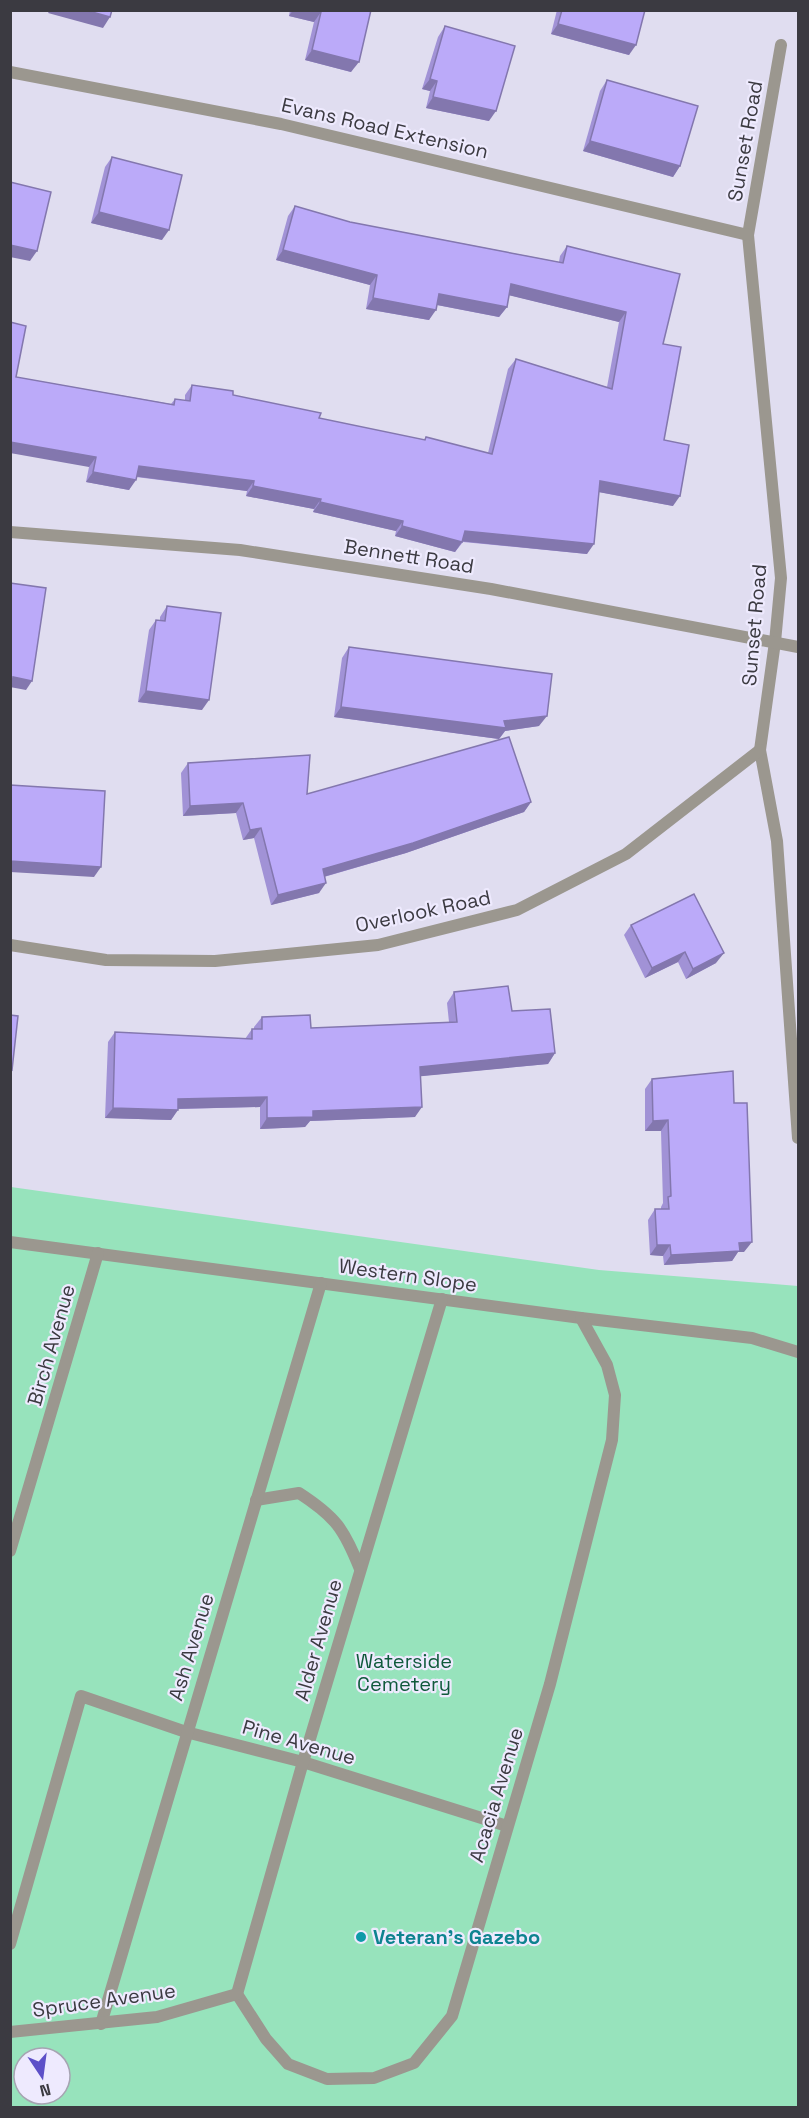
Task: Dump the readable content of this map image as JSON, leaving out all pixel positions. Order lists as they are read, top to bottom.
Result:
{
  "streets": {
    "street": [
      "Evans Road Extension",
      "Sunset Road",
      "Bennett Road",
      "Overlook Road",
      "Western Slope",
      "Birch Avenue",
      "Alder Avenue",
      "Ash Avenue",
      "Pine Avenue",
      "Acacia Avenue",
      "Spruce Avenue"
    ]
  },
  "crossings": [
    ["Evans Road Extension", "Sunset Road"],
    ["Sunset Road", "Bennett Road"],
    ["Sunset Road", "Overlook Road"],
    ["Western Slope", "Birch Avenue"],
    ["Western Slope", "Alder Avenue"],
    ["Western Slope", "Ash Avenue"],
    ["Western Slope", "Acacia Avenue"],
    ["Alder Avenue", "Pine Avenue"],
    ["Alder Avenue", "Acacia Avenue"],
    ["Alder Avenue", "Spruce Avenue"],
    ["Ash Avenue", "Pine Avenue"],
    ["Ash Avenue", "Spruce Avenue"],
    ["Pine Avenue", "Acacia Avenue"],
    ["Acacia Avenue", "Spruce Avenue"]
  ],
  "parks": ["Waterside Cemetery"],
  "places": ["Veteran's Gazebo"],
  "north": "bottom"
}
